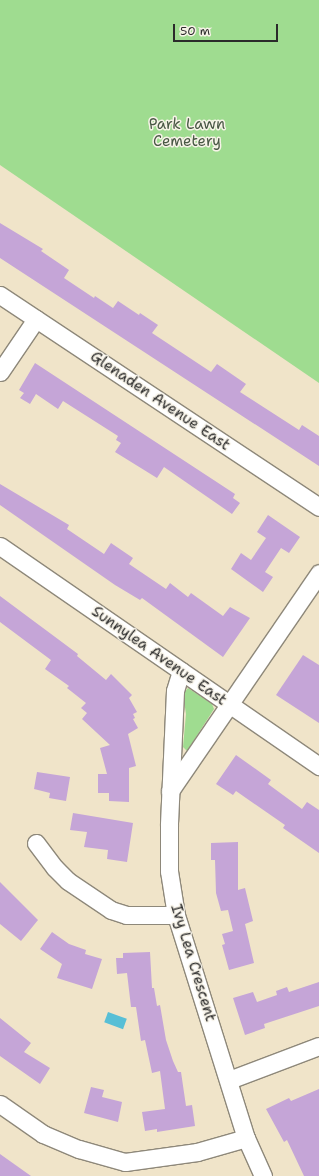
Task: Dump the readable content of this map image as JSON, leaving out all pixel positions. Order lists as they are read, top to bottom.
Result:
{
  "streets": {
    "street": ["Glenaden Avenue East", "Sunnylea Avenue East", "Ivy Lea Crescent"]
  },
  "crossings": [
    ["Sunnylea Avenue East", "Ivy Lea Crescent"]
  ],
  "parks": ["Park Lawn Cemetery"],
  "scale_bar": "50 m"
}
